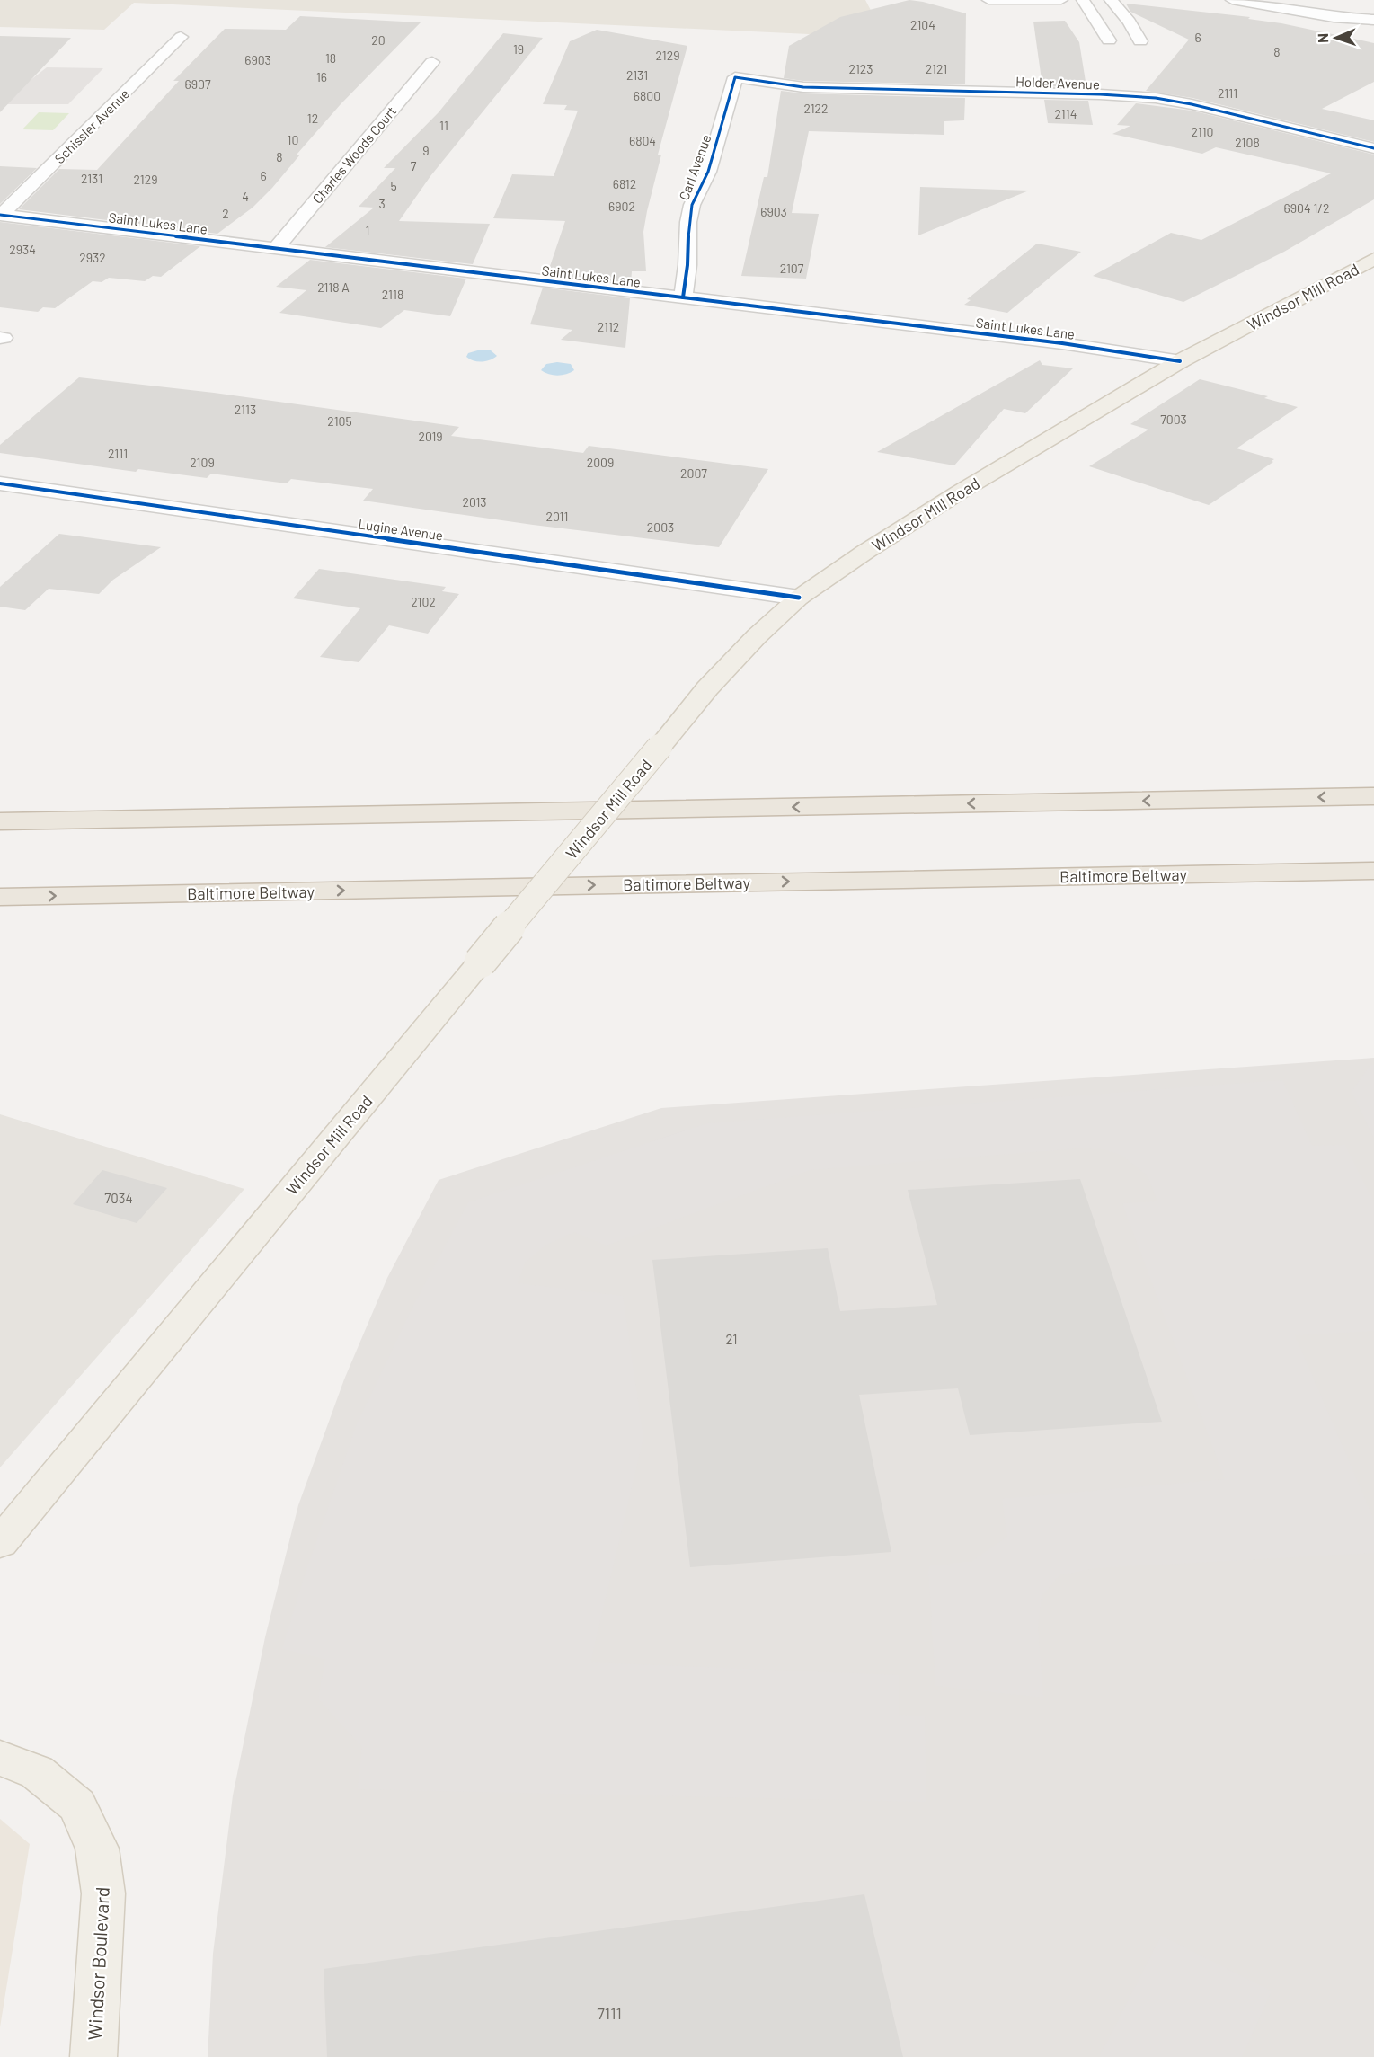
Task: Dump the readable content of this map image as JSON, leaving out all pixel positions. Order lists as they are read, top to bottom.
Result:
{
  "streets": {
    "highway": ["Baltimore Beltway"],
    "main road": ["Windsor Mill Road", "Windsor Boulevard"],
    "street": [
      "Holder Avenue",
      "Schissler Avenue",
      "Charles Woods Court",
      "Carl Avenue",
      "Saint Lukes Lane",
      "Lugine Avenue"
    ]
  },
  "crossings": [
    ["Holder Avenue", "Carl Avenue"],
    ["Schissler Avenue", "Saint Lukes Lane"],
    ["Charles Woods Court", "Saint Lukes Lane"],
    ["Carl Avenue", "Saint Lukes Lane"],
    ["Saint Lukes Lane", "Windsor Mill Road"],
    ["Windsor Mill Road", "Lugine Avenue"]
  ],
  "house_numbers": [
    "2104",
    "6",
    "20",
    "19",
    "8",
    "2129",
    "18",
    "6903",
    "2123",
    "2121",
    "2131",
    "16",
    "6907",
    "2111",
    "6800",
    "2122",
    "2114",
    "12",
    "11",
    "2110",
    "10",
    "6804",
    "2108",
    "9",
    "8",
    "7",
    "6",
    "2131",
    "2129",
    "6812",
    "5",
    "4",
    "3",
    "6902",
    "6904 1/2",
    "6903",
    "2",
    "1",
    "2934",
    "2932",
    "2107",
    "2118 A",
    "2118",
    "2112",
    "2113",
    "7003",
    "2105",
    "2019",
    "2111",
    "2109",
    "2009",
    "2007",
    "2013",
    "2011",
    "2003",
    "2102",
    "7034",
    "21",
    "7111"
  ],
  "north": "left"
}
